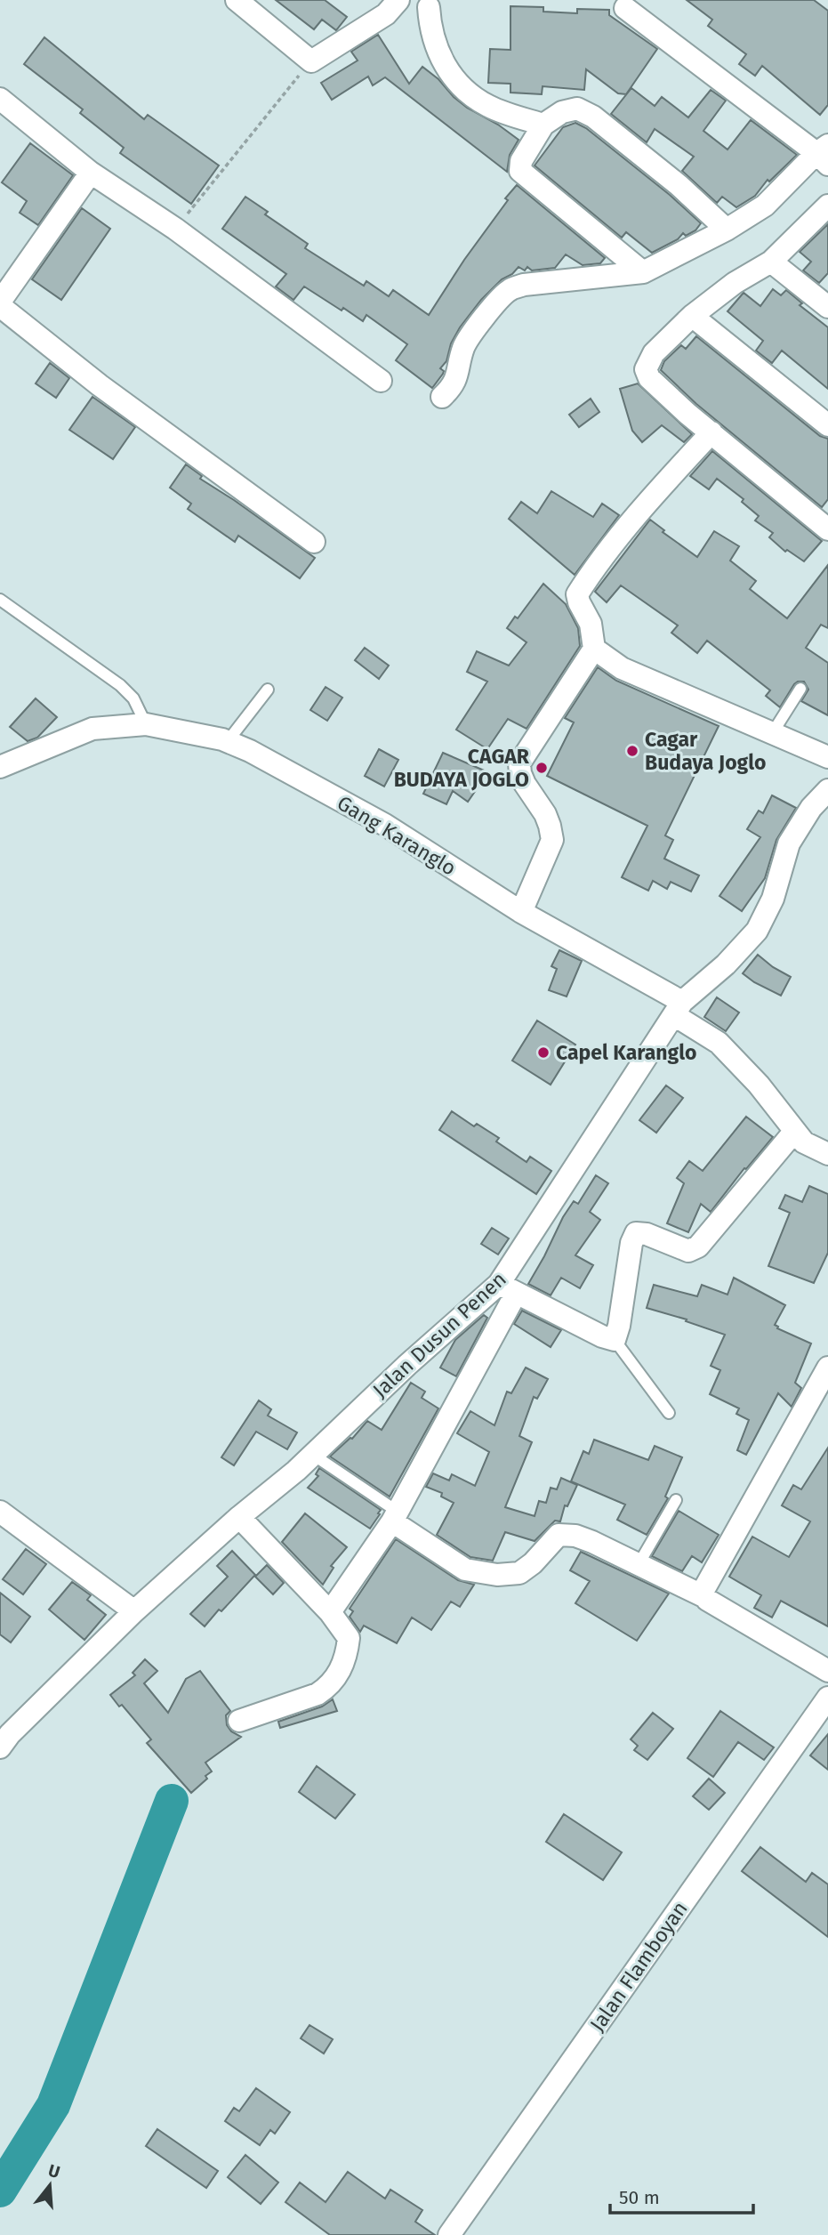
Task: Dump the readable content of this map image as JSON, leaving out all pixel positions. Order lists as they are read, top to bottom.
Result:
{
  "streets": {
    "street": ["Gang Karanglo", "Jalan Dusun Penen", "Jalan Flamboyan"]
  },
  "crossings": [
    ["Gang Karanglo", "Jalan Dusun Penen"]
  ],
  "places": ["Cagar Budaya Joglo", "CAGAR BUDAYA JOGLO", "Capel Karanglo"],
  "scale_bar": "50 m",
  "north": "top"
}
